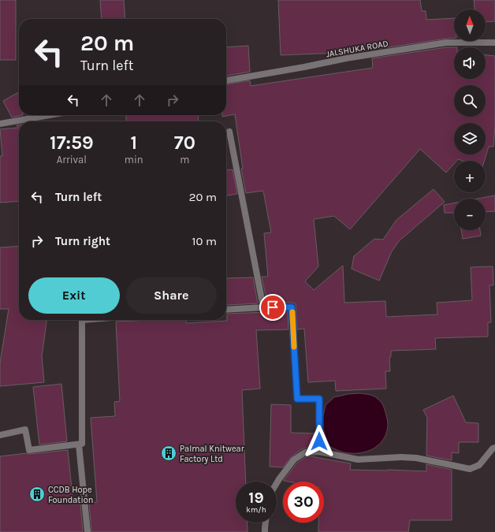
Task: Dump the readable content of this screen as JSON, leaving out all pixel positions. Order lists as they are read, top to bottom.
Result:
{
  "streets": {
    "street": ["JALSHUKA ROAD"]
  },
  "places": {
    "building": ["Palmal Knitwear Factory Ltd", "CCDB Hope Foundation"]
  },
  "north": "top",
  "page": {
    "map_buttons": ["+", "−"],
    "turn": ["20 m", "Turn left"],
    "eta": [
      "17:59",
      "Arrival",
      "1",
      "min",
      "70",
      "m"
    ],
    "list": [
      {
        "name": "Turn left",
        "value": "20 m"
      },
      {
        "name": "Turn right",
        "value": "10 m"
      }
    ],
    "buttons": ["Exit", "Share"],
    "speed": "19 km/h",
    "limit": "30"
  }
}
